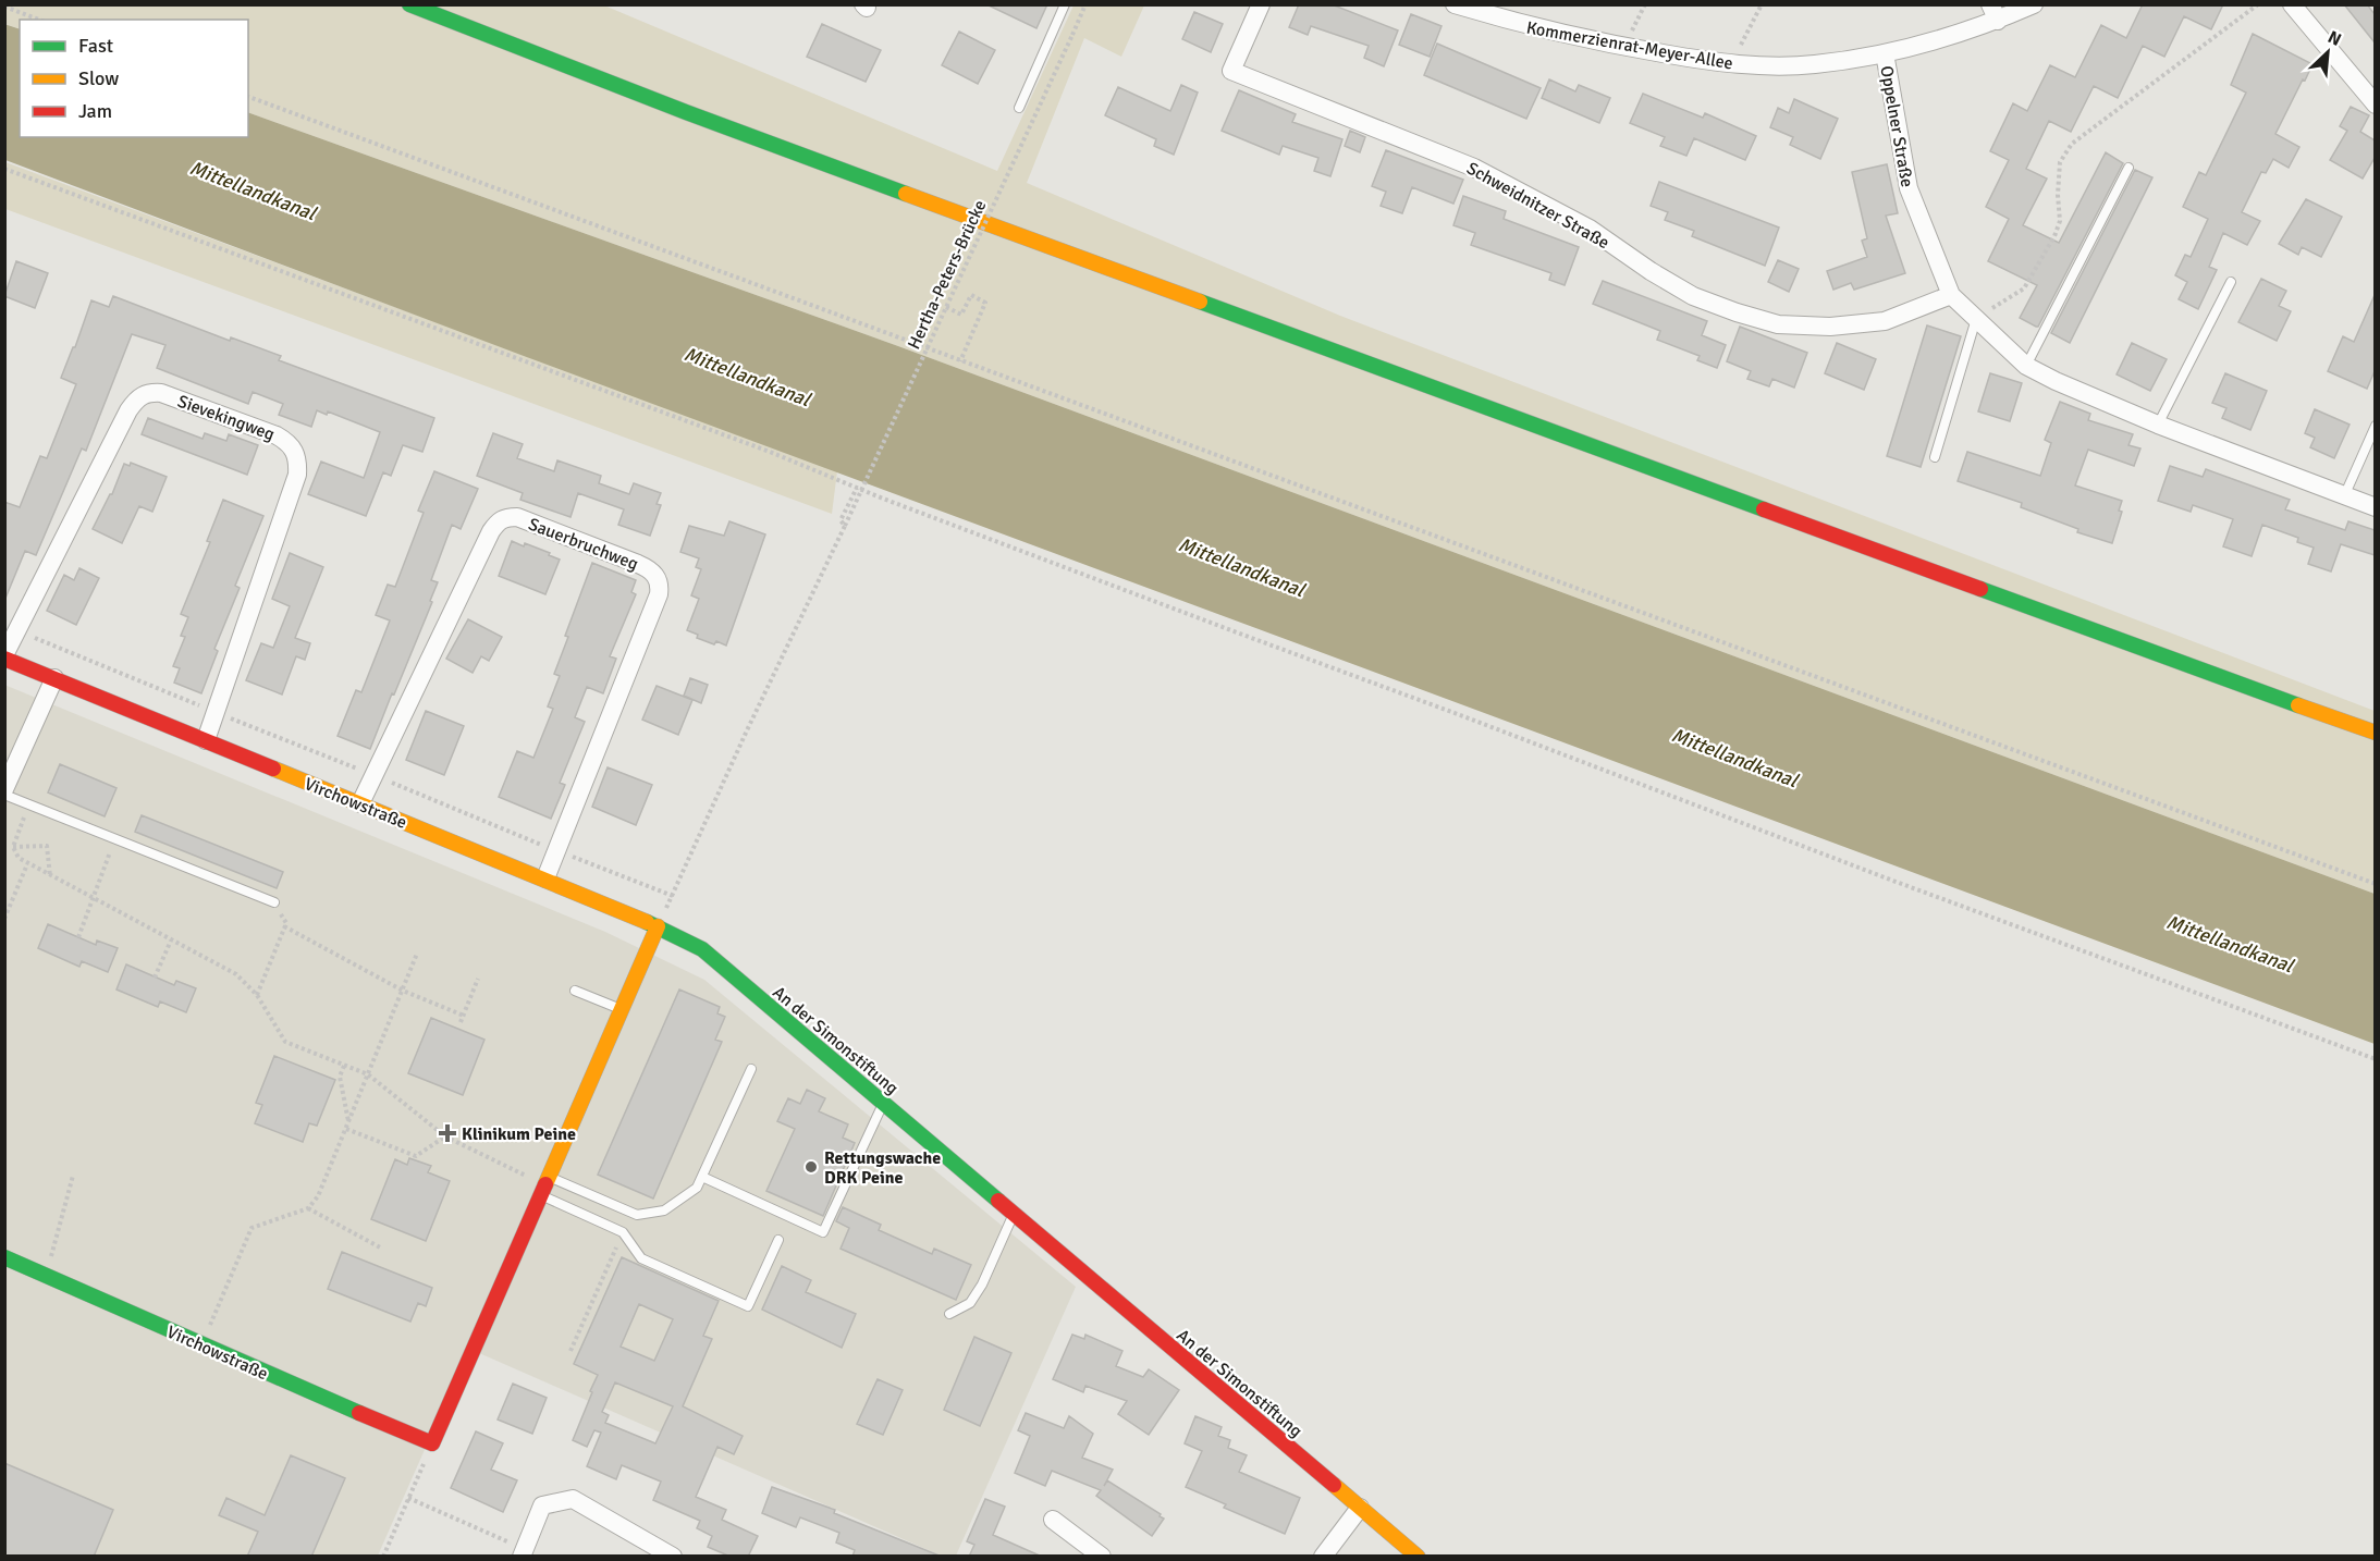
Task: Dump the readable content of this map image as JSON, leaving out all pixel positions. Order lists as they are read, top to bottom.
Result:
{
  "streets": {
    "street": [
      "Kommerzienrat-Meyer-Allee",
      "Oppelner Straße",
      "Schweidnitzer Straße",
      "Sievekingweg",
      "Sauerbruchweg",
      "Virchowstraße",
      "An der Simonstiftung"
    ],
    "path": ["Hertha-Peters-Brücke"]
  },
  "crossings": [
    ["Kommerzienrat-Meyer-Allee", "Oppelner Straße"],
    ["Oppelner Straße", "Schweidnitzer Straße"],
    ["Sievekingweg", "Virchowstraße"],
    ["Sauerbruchweg", "Virchowstraße"],
    ["Virchowstraße", "An der Simonstiftung"]
  ],
  "water": ["Mittellandkanal"],
  "places": {
    "health": ["Klinikum Peine"],
    "other": ["Rettungswache DRK Peine"]
  },
  "legend": ["Fast", "Slow", "Jam"],
  "north": "top right"
}
